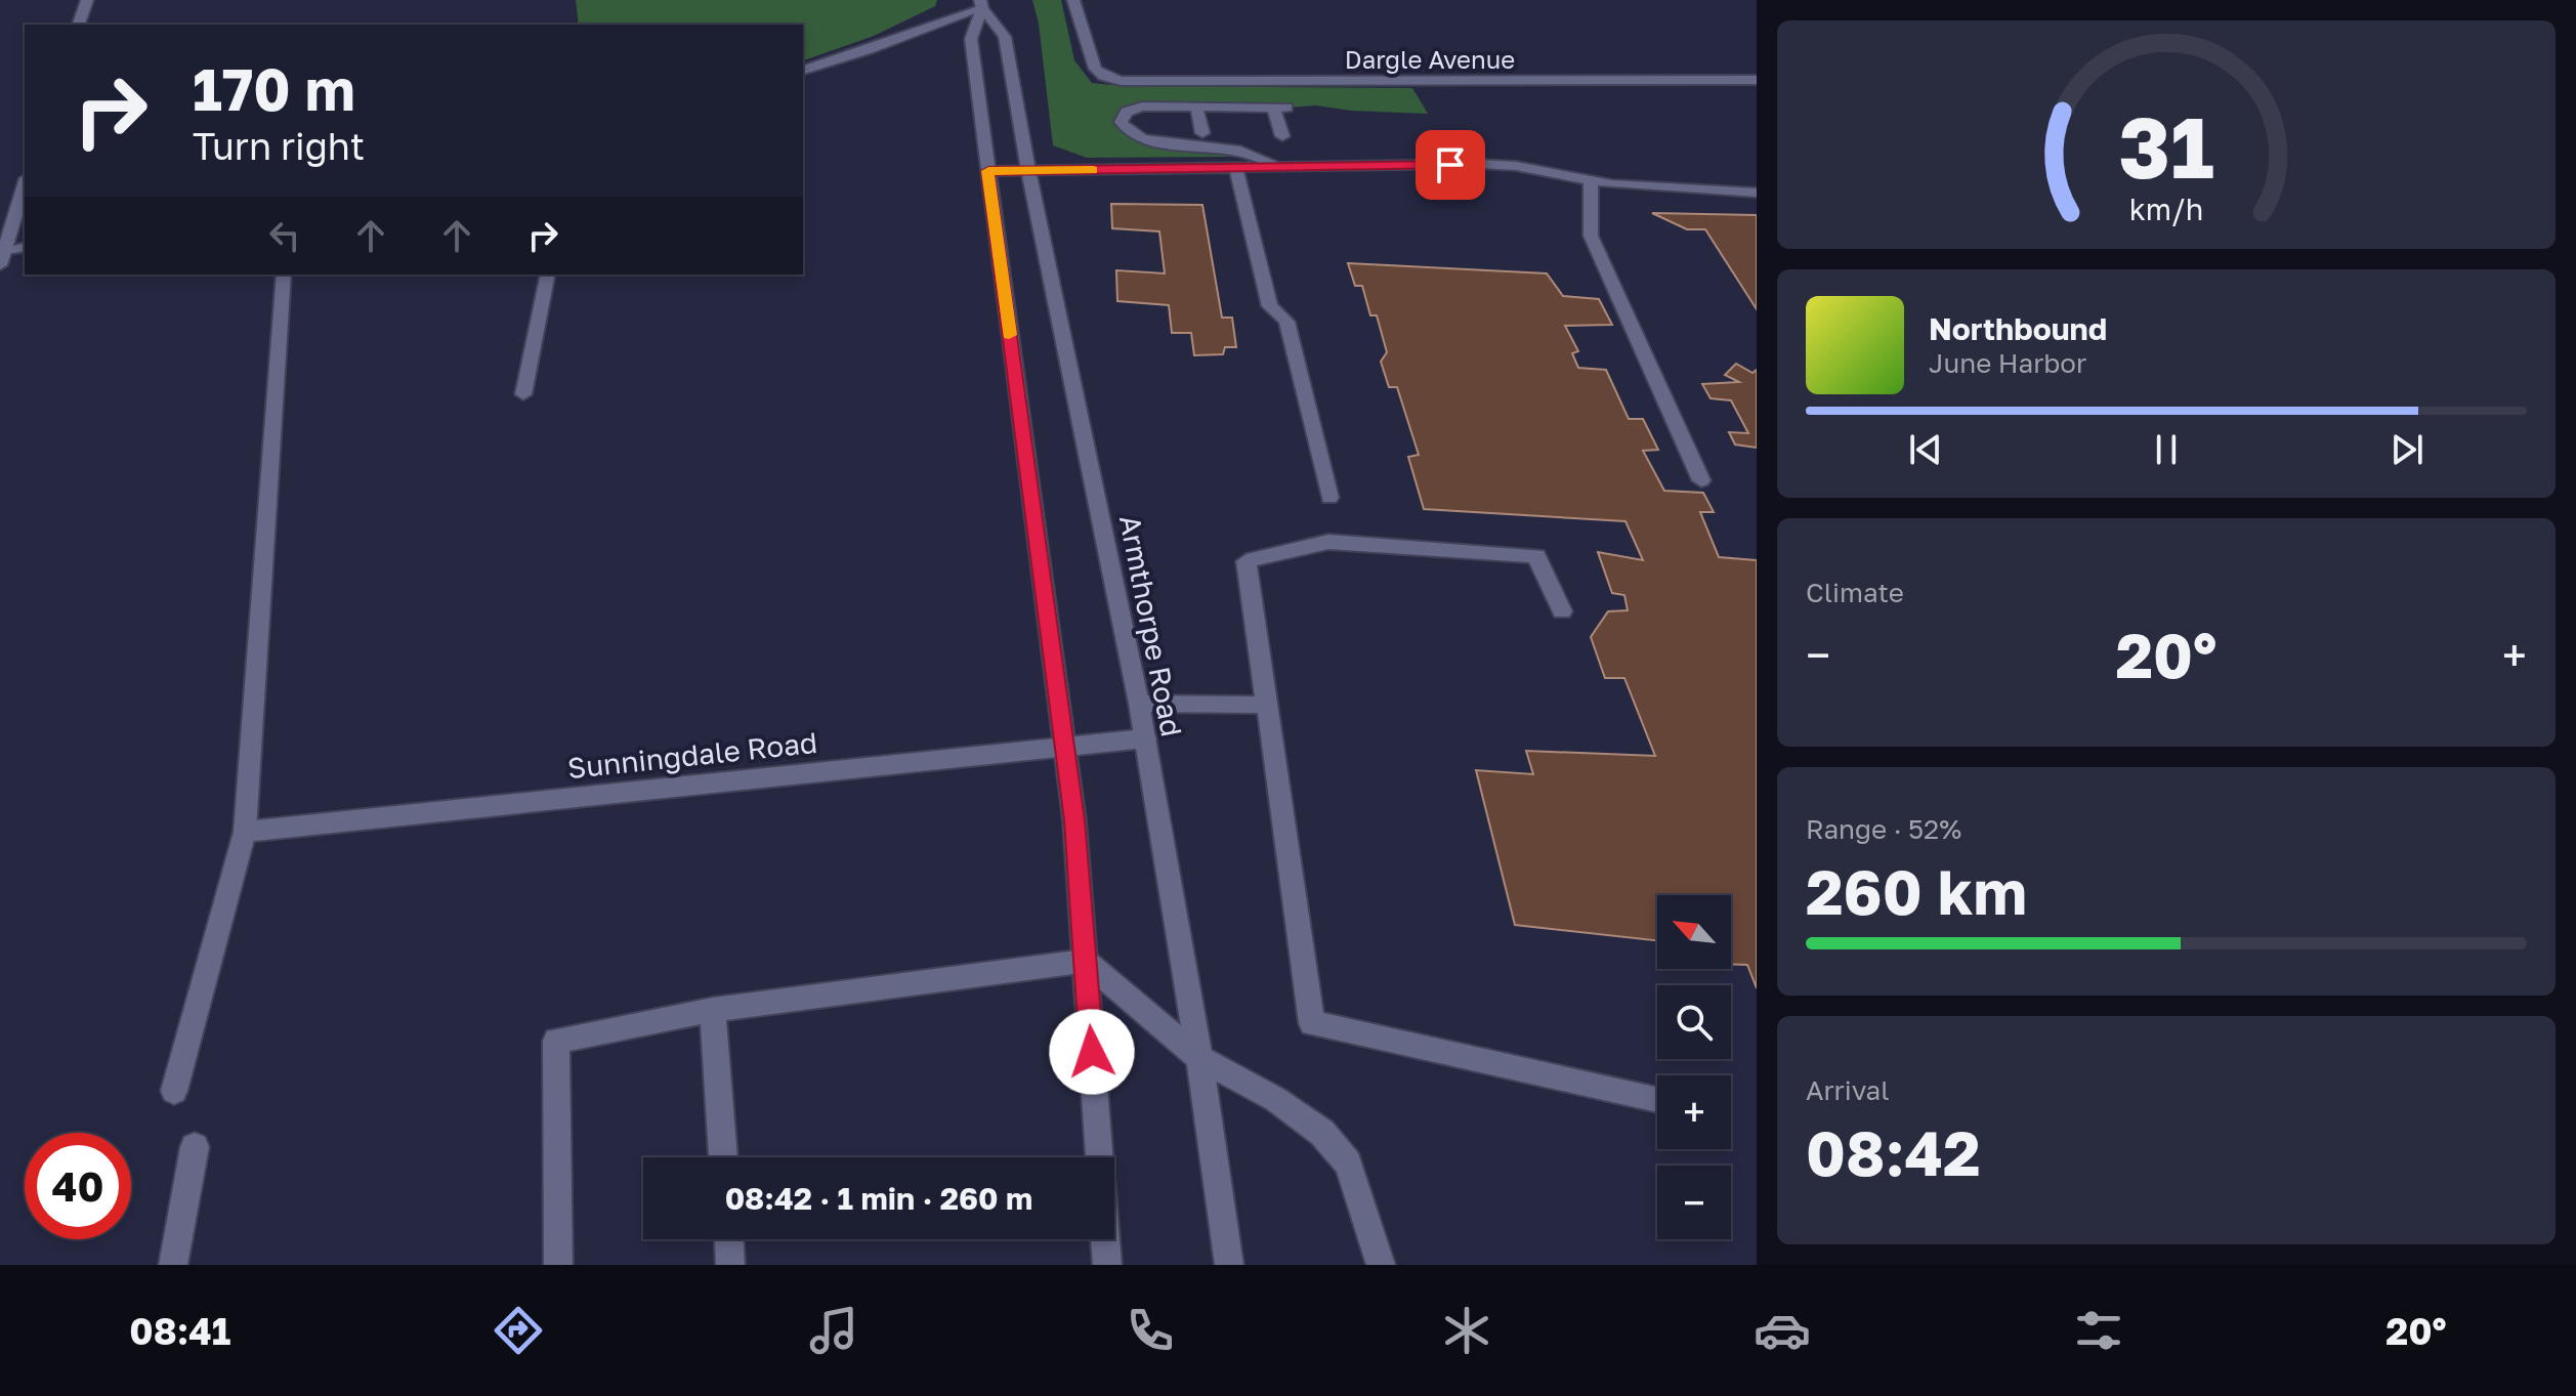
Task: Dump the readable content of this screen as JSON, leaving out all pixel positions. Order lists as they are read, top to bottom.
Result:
{
  "streets": {
    "street": ["Dargle Avenue", "Armthorpe Road", "Sunningdale Road"]
  },
  "crossings": [
    ["Armthorpe Road", "Sunningdale Road"]
  ],
  "north": "top left",
  "page": {
    "turn": ["170 m", "Turn right"],
    "song": ["Northbound", "June Harbor"],
    "tile": [
      "Climate",
      ["Range · 52%", "260 km"],
      ["Arrival", "08:42"]
    ],
    "heat": ["−", "20°", "+"],
    "map_buttons": ["+", "−"],
    "limit": "40",
    "trip": "08:42 · 1 min · 260 m",
    "tabs": ["08:41", "20°"],
    "gauge": ["31", "km/h"]
  }
}
